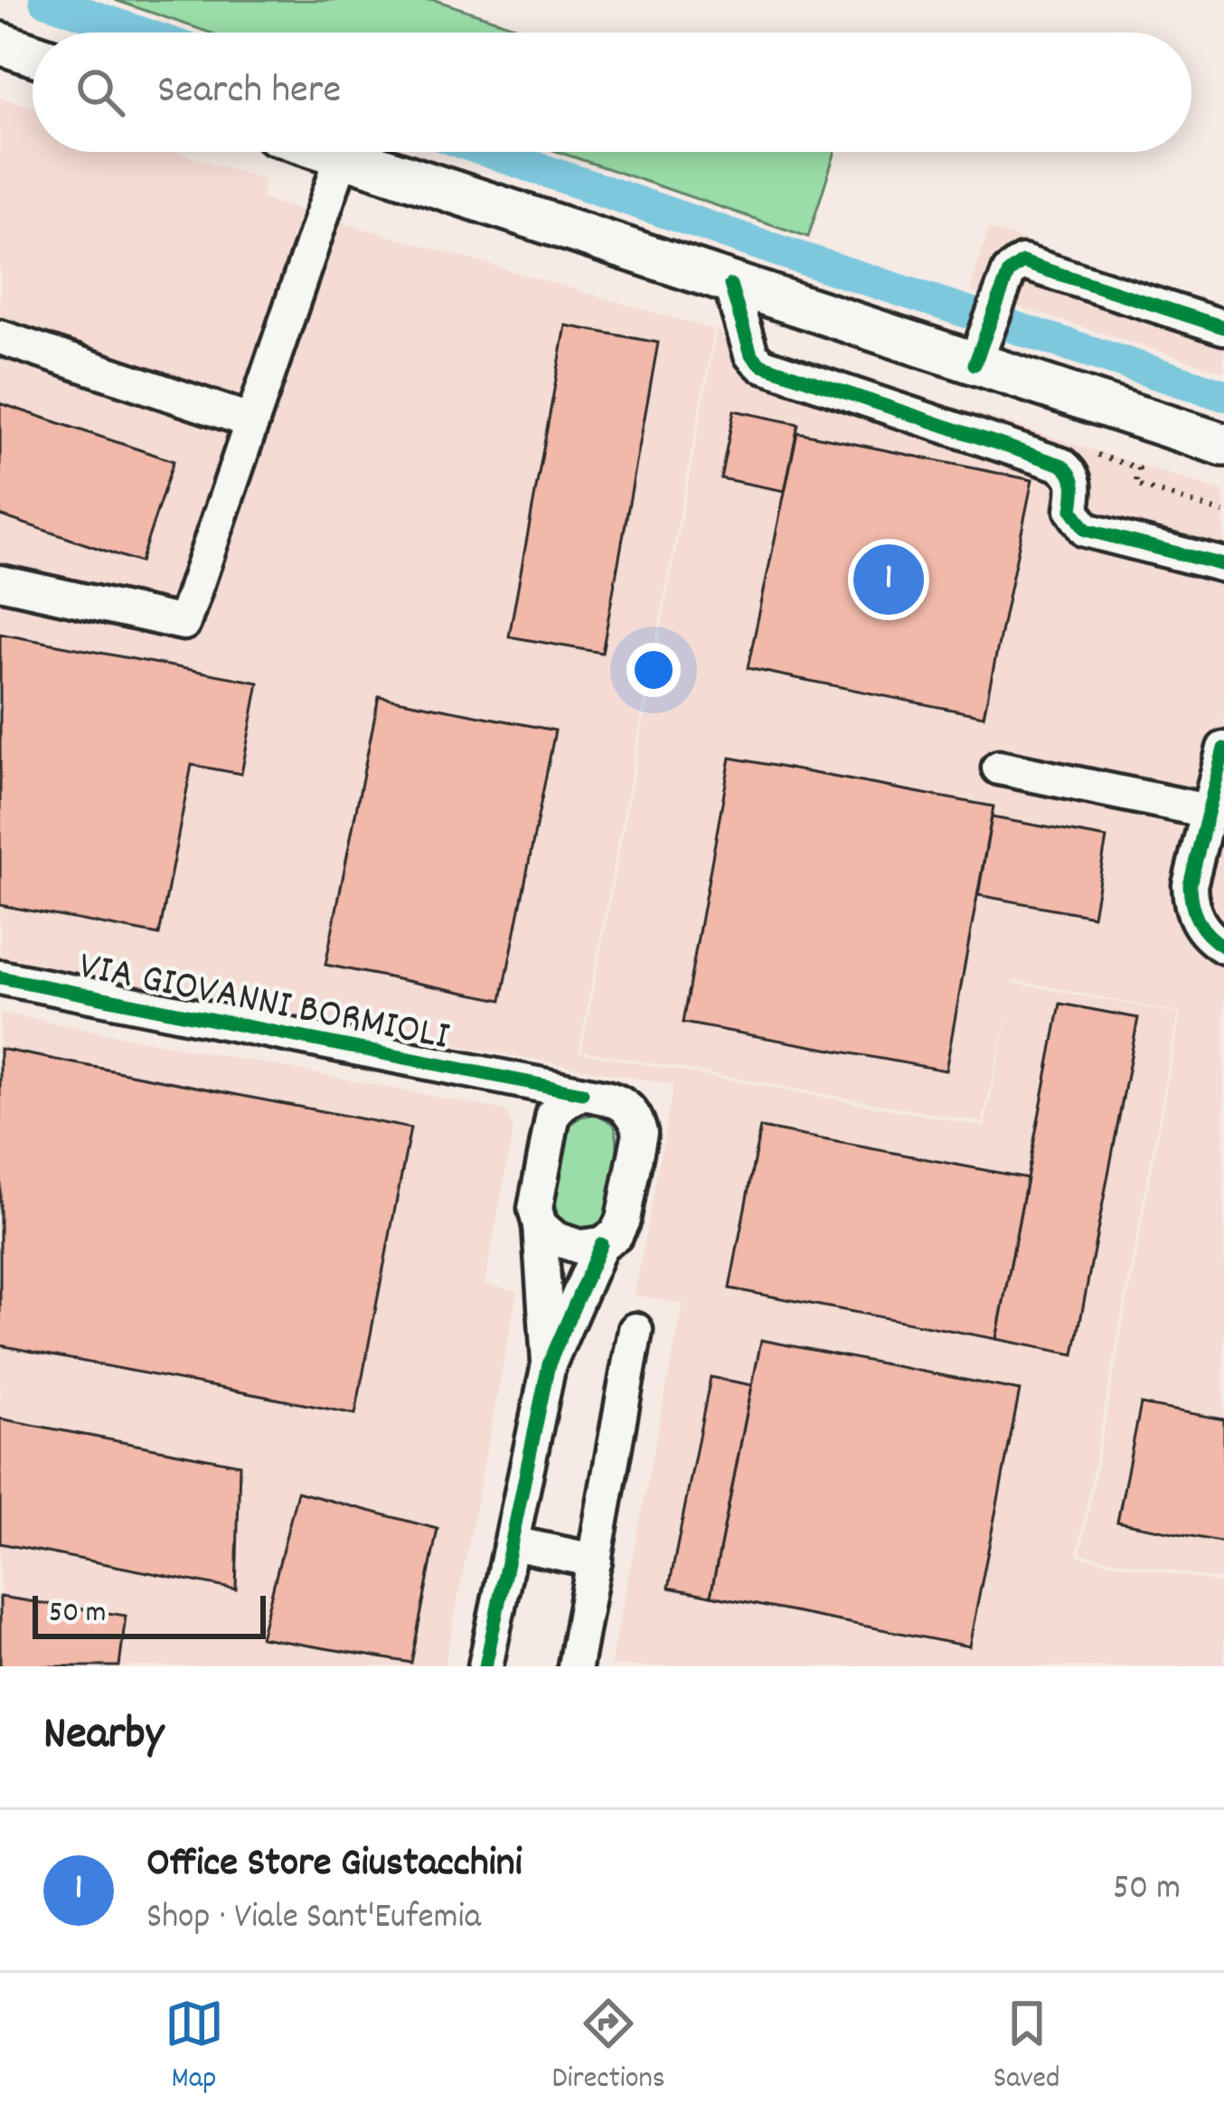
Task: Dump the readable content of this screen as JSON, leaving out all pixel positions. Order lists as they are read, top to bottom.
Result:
{
  "streets": {
    "street": ["VIA GIOVANNI BORMIOLI"]
  },
  "scale_bar": "50 m",
  "page": {
    "search": "Search here",
    "pins": "1",
    "scale": "50 m",
    "heading": "Nearby",
    "list": [
      {
        "mark": "1",
        "name": "Office Store Giustacchini",
        "note": "Shop · Viale Sant'Eufemia",
        "value": "50 m"
      }
    ],
    "nav": ["Map", "Directions", "Saved"]
  }
}
